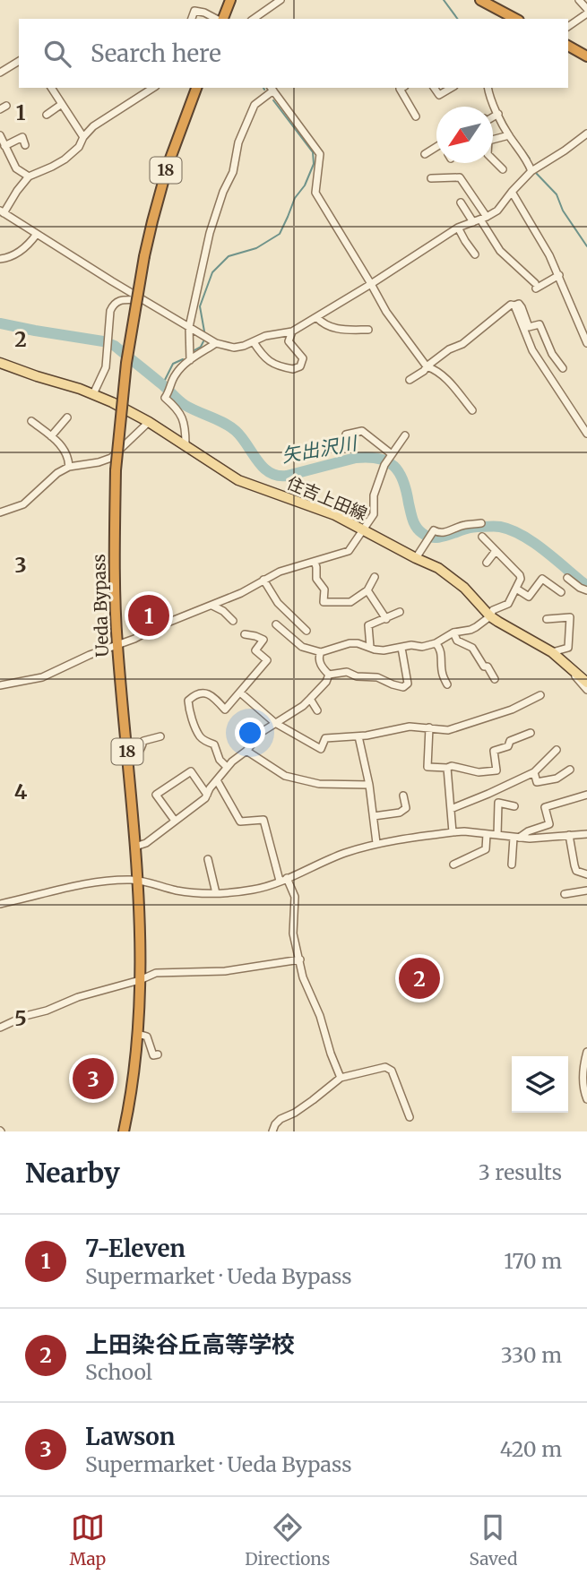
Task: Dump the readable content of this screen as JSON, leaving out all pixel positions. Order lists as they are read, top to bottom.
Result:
{
  "streets": {
    "highway": ["18", "Ueda Bypass"],
    "main road": ["住吉上田線"]
  },
  "water": ["矢出沢川"],
  "north": "bottom left",
  "page": {
    "search": "Search here",
    "pins": ["1", "2", "3"],
    "heading": ["Nearby", "3 results"],
    "list": [
      {
        "mark": "1",
        "name": "7-Eleven",
        "note": "Supermarket · Ueda Bypass",
        "value": "170 m"
      },
      {
        "mark": "2",
        "name": "上田染谷丘高等学校",
        "note": "School",
        "value": "330 m"
      },
      {
        "mark": "3",
        "name": "Lawson",
        "note": "Supermarket · Ueda Bypass",
        "value": "420 m"
      }
    ],
    "nav": ["Map", "Directions", "Saved"]
  },
  "grid": {
    "rows": [
      "1",
      "2",
      "3",
      "4",
      "5"
    ]
  }
}
